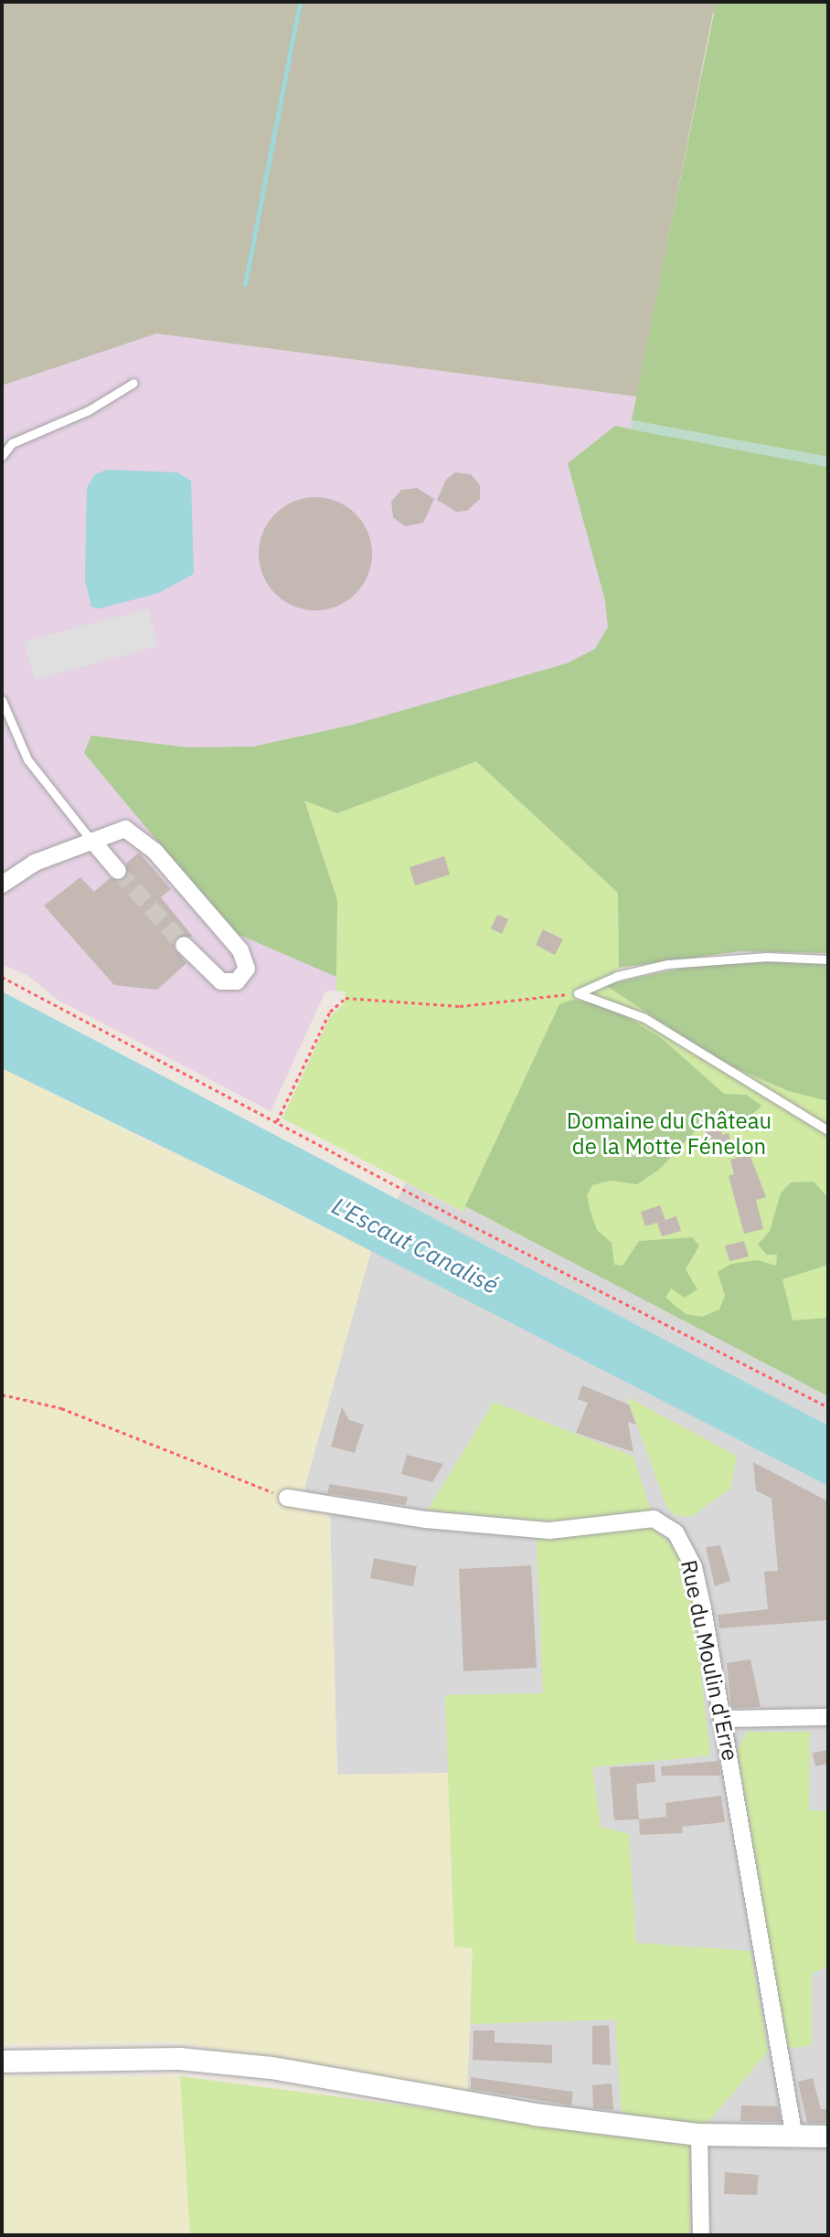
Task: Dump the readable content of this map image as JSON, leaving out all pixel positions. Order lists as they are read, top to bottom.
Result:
{
  "streets": {
    "street": ["Rue du Moulin d'Erre"]
  },
  "water": ["L'Escaut Canalisé"],
  "parks": ["Domaine du Château de la Motte Fénelon"]
}
